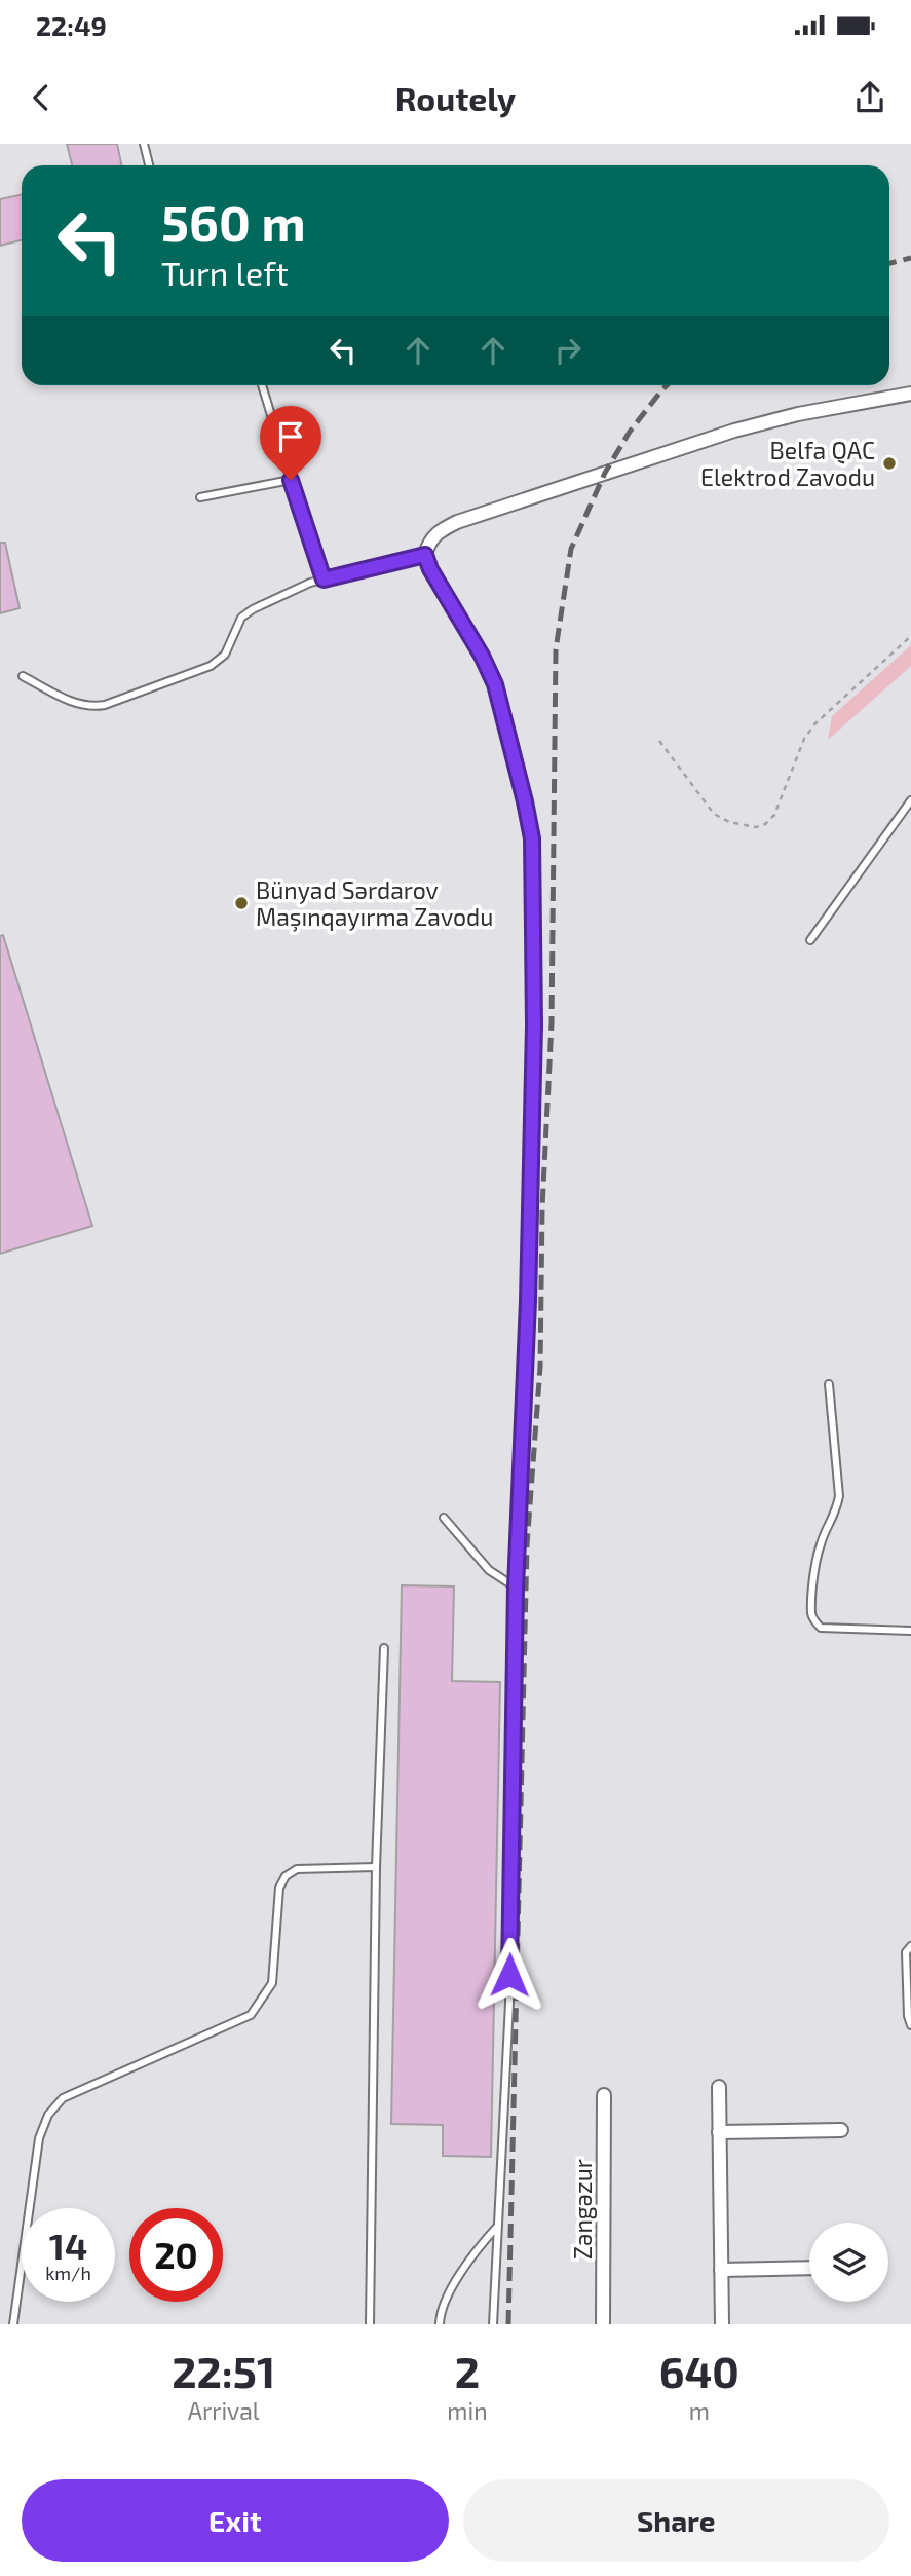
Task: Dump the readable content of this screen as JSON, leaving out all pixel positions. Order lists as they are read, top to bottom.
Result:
{
  "streets": {
    "street": ["Zəngəzur"]
  },
  "places": ["Belfa QAC Elektrod Zavodu", "Bünyad Sərdarov Maşınqayırma Zavodu"],
  "page": {
    "status": "22:49",
    "header": "Routely",
    "turn": ["560 m", "Turn left"],
    "speed": "14 km/h",
    "limit": "20",
    "eta": [
      "22:51",
      "Arrival",
      "2",
      "min",
      "640",
      "m"
    ],
    "buttons": ["Exit", "Share"]
  }
}
